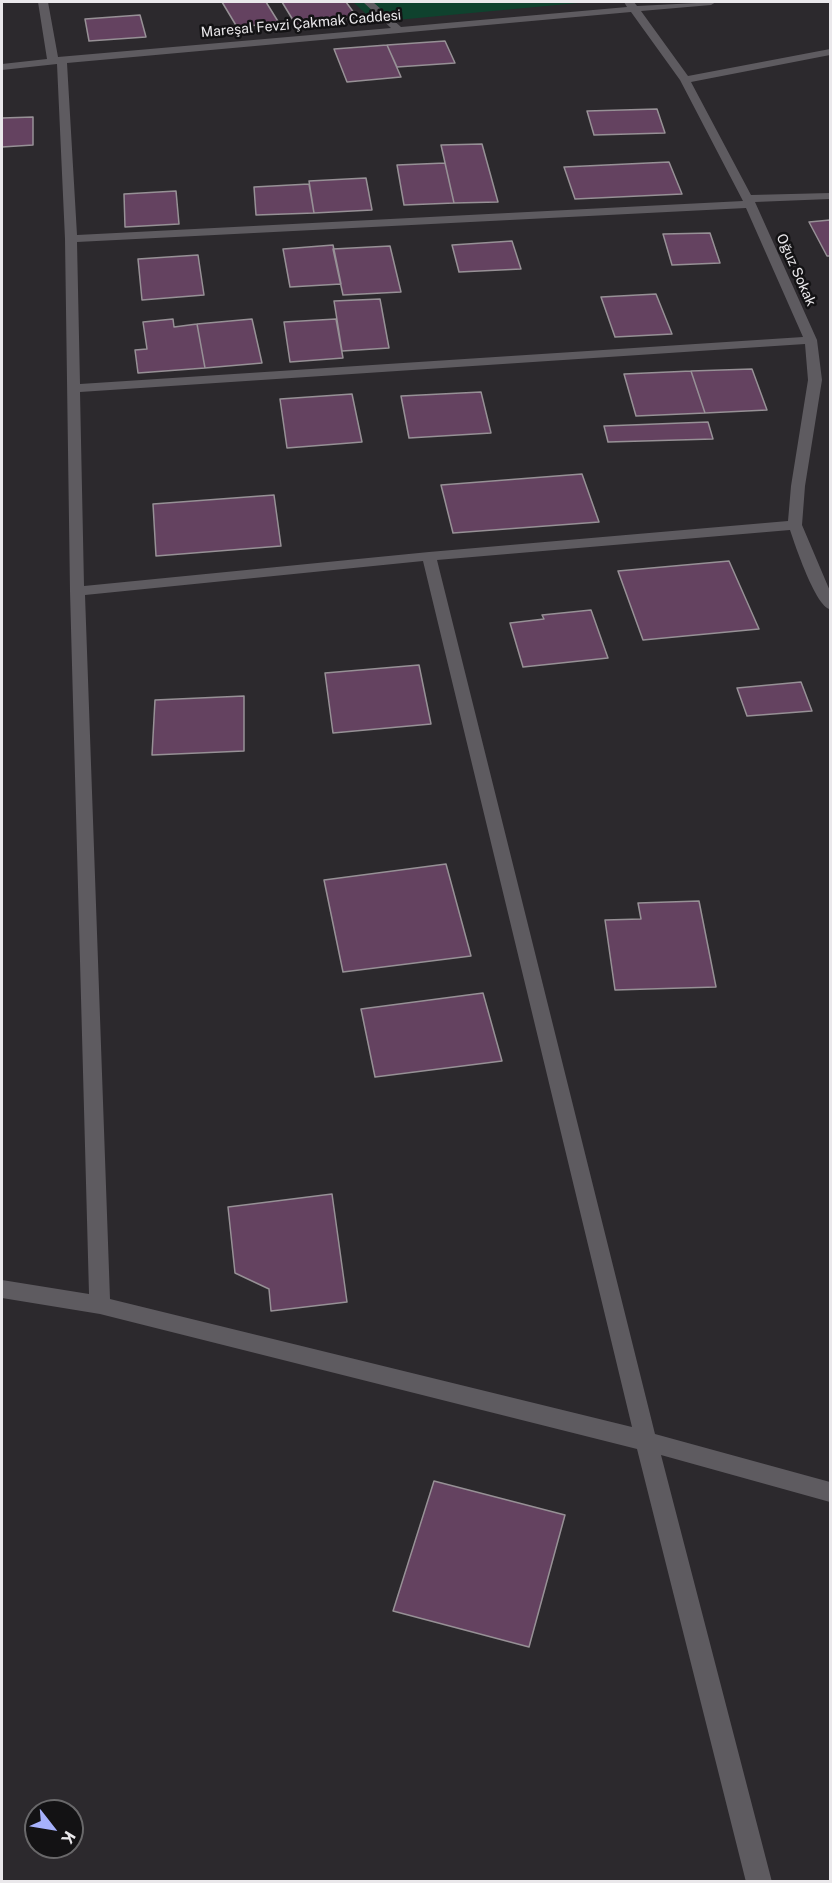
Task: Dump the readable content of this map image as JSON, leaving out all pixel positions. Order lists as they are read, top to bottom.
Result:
{
  "streets": {
    "street": ["Mareşal Fevzi Çakmak Caddesi", "Oğuz Sokak"]
  },
  "crossings": [
    ["Mareşal Fevzi Çakmak Caddesi", "Oğuz Sokak"]
  ],
  "north": "bottom right"
}
